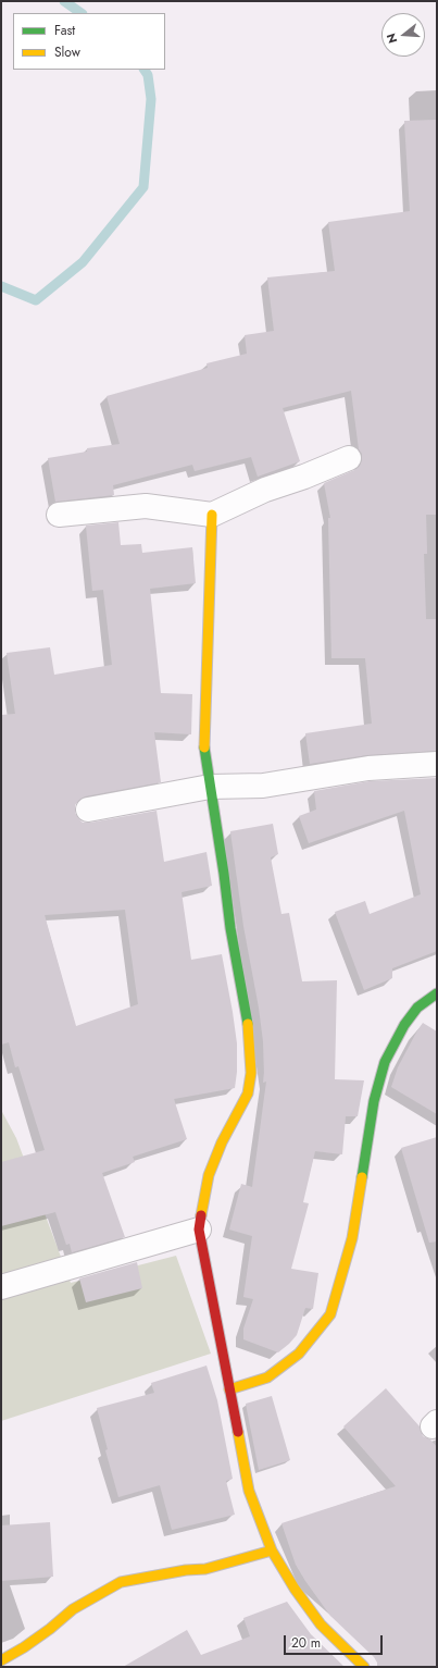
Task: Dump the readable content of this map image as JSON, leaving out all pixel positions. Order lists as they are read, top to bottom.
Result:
{
  "legend": ["Fast", "Slow"],
  "scale_bar": "20 m",
  "north": "left"
}
